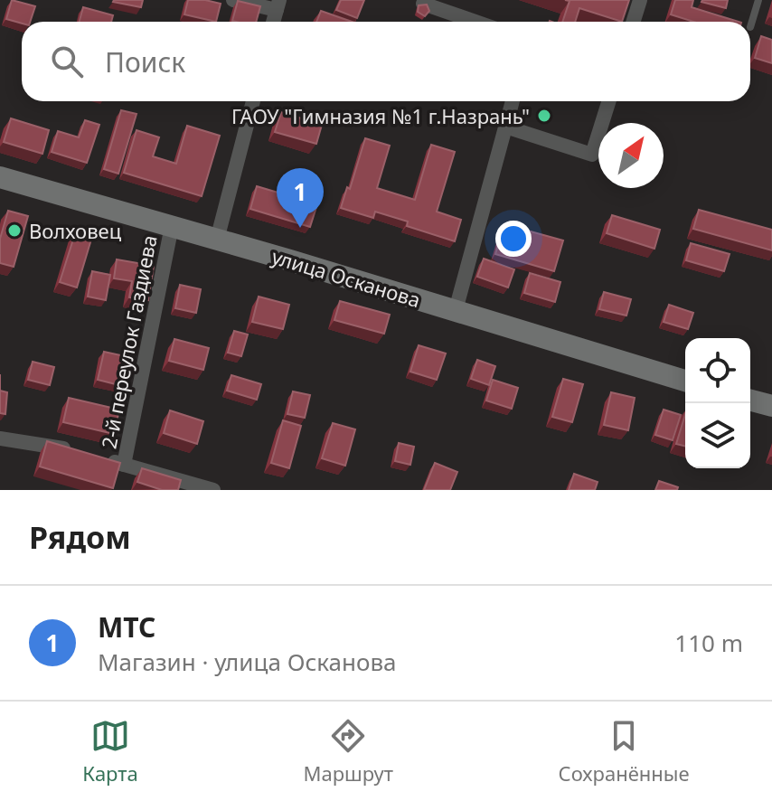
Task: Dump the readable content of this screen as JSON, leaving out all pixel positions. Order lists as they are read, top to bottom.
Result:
{
  "streets": {
    "main road": ["улица Осканова"],
    "street": ["2-й переулок Газдиева"]
  },
  "crossings": [
    ["улица Осканова", "2-й переулок Газдиева"]
  ],
  "places": ["ГАОУ \"Гимназия №1 г.Назрань\"", "Волховец"],
  "north": "top right",
  "page": {
    "search": "Поиск",
    "pins": "1",
    "heading": "Рядом",
    "list": [
      {
        "mark": "1",
        "name": "МТС",
        "note": "Магазин · улица Осканова",
        "value": "110 m"
      }
    ],
    "nav": ["Карта", "Маршрут", "Сохранённые"]
  }
}
